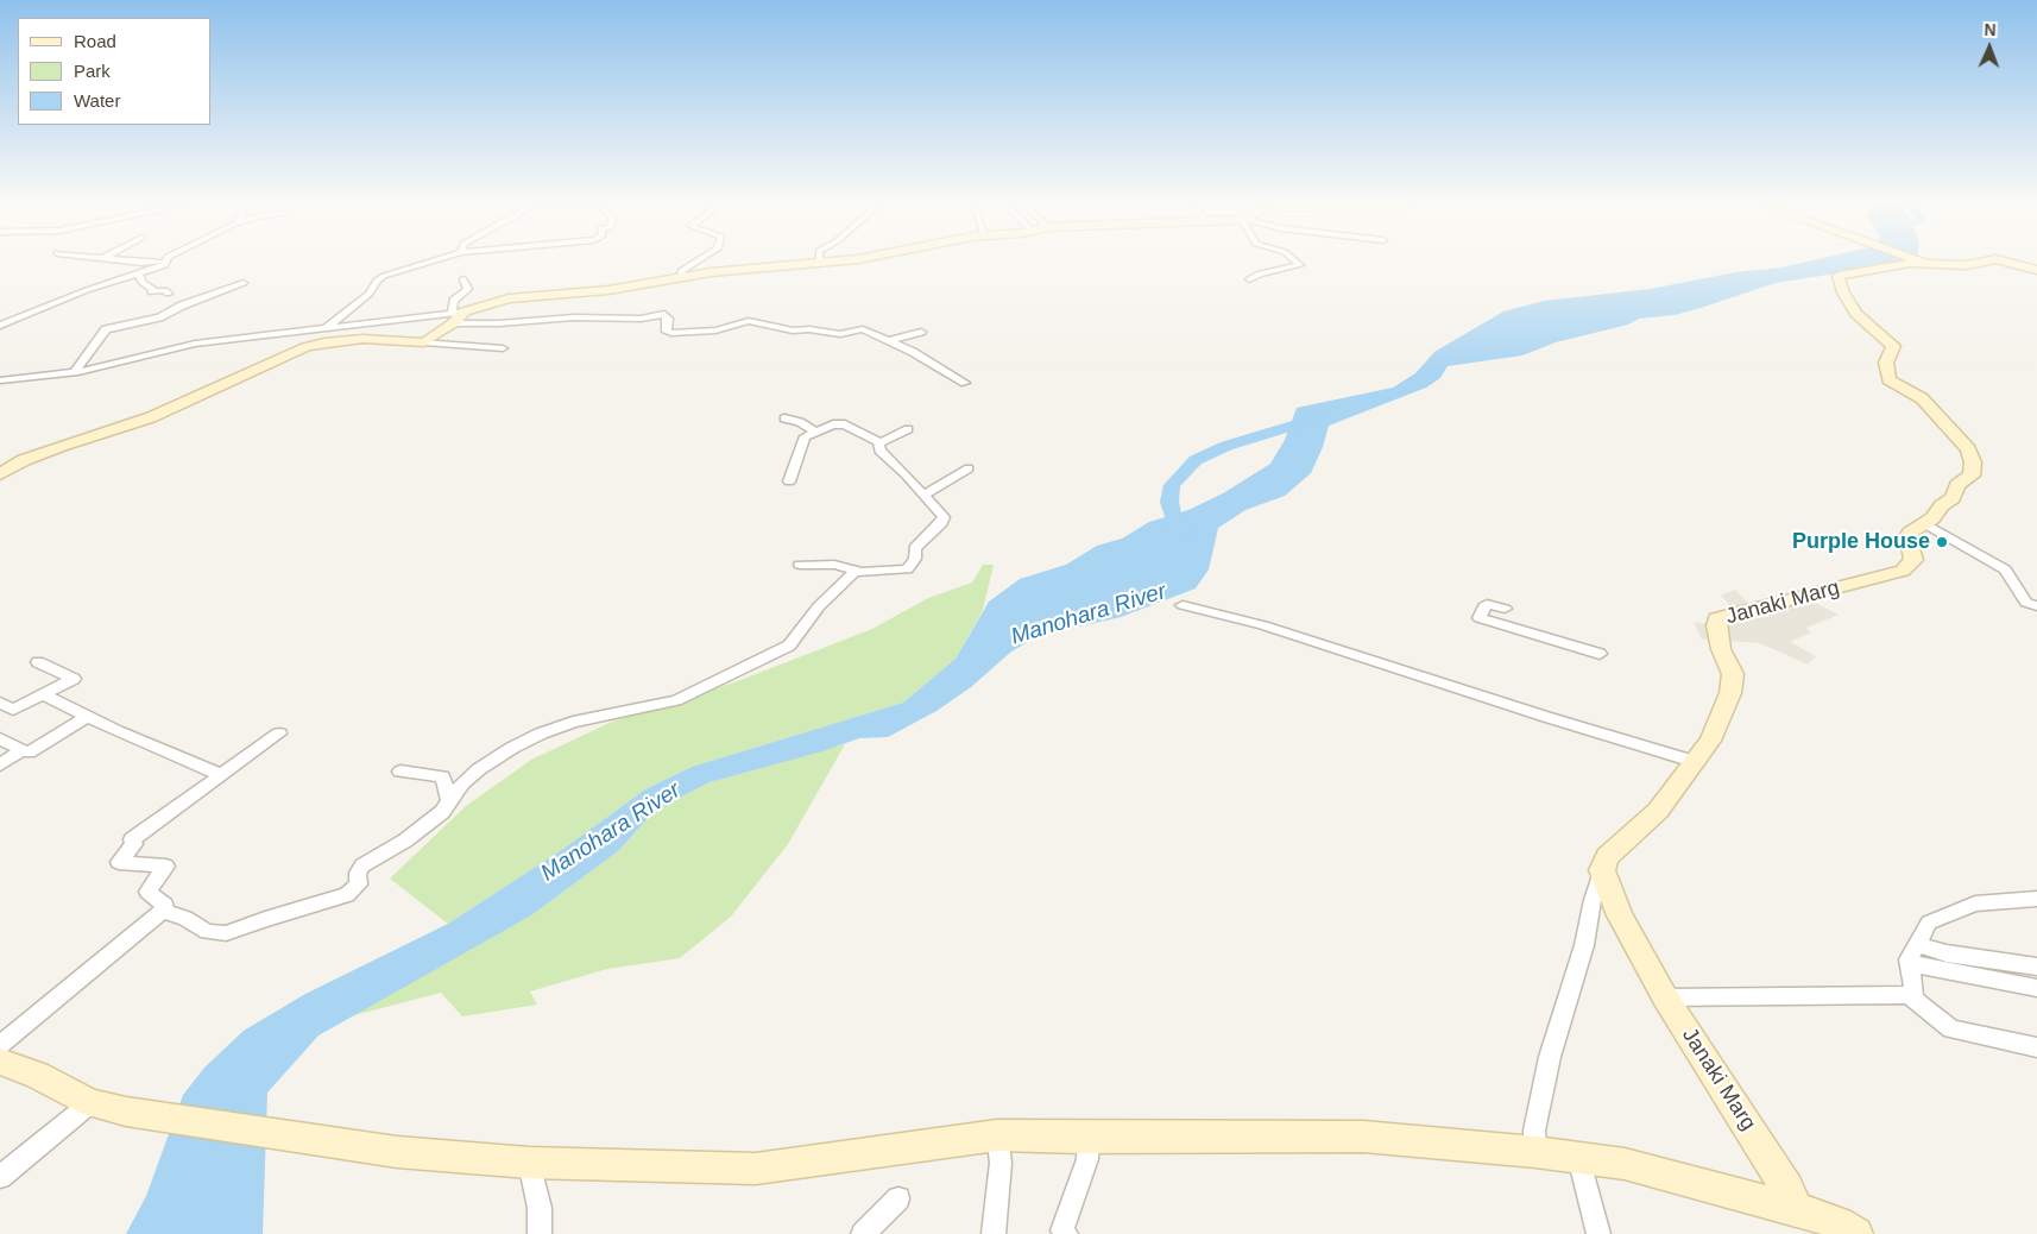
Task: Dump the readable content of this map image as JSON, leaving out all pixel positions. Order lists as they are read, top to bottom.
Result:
{
  "streets": {
    "street": ["Janaki Marg"]
  },
  "water": ["Manohara River"],
  "places": ["Purple House"],
  "legend": ["Road", "Park", "Water"],
  "north": "top"
}
